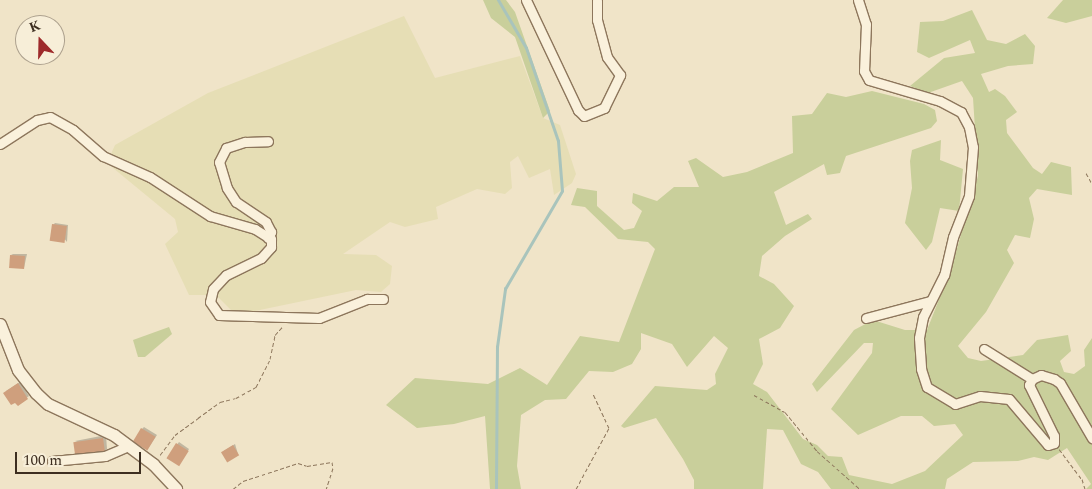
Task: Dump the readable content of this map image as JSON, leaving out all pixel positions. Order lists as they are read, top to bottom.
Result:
{
  "scale_bar": "100 m",
  "north": "top"
}
